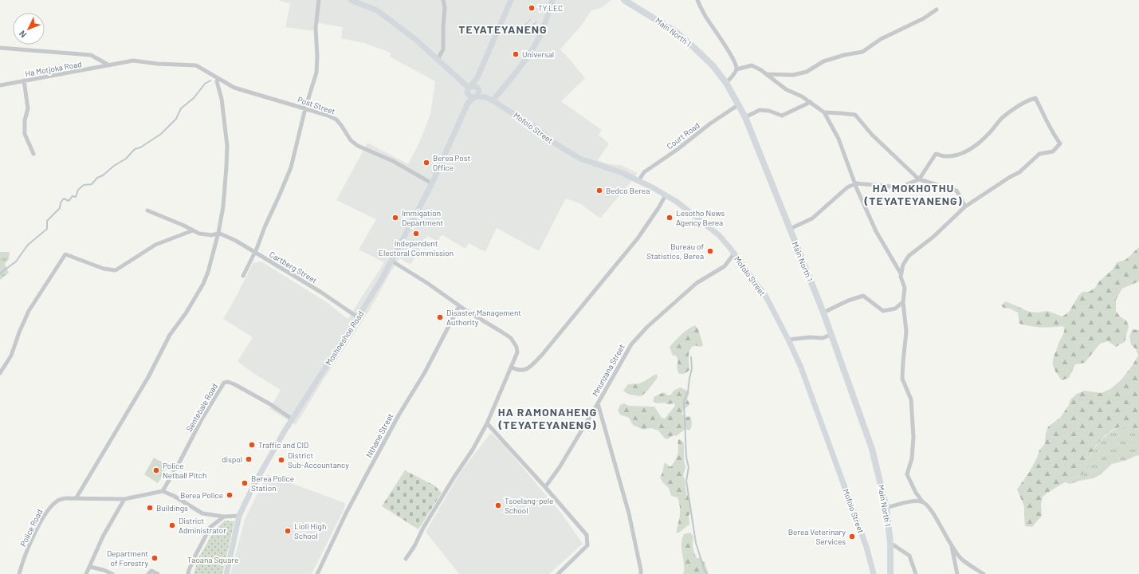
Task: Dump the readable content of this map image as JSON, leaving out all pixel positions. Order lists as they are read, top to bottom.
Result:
{
  "streets": {
    "main road": ["Main North 1", "Mofolo Street", "Moshoeshoe Road"],
    "street": [
      "Ha Motjoka Road",
      "Post Street",
      "Court Road",
      "Cartberg Street",
      "Mnunzana Street",
      "Sentebale Road",
      "Nthane Street",
      "Police Road"
    ]
  },
  "crossings": [
    ["Main North 1", "Court Road"],
    ["Ha Motjoka Road", "Post Street"],
    ["Post Street", "Moshoeshoe Road"],
    ["Mofolo Street", "Court Road"],
    ["Mofolo Street", "Moshoeshoe Road"],
    ["Mofolo Street", "Mnunzana Street"],
    ["Cartberg Street", "Moshoeshoe Road"],
    ["Moshoeshoe Road", "Sentebale Road"],
    ["Sentebale Road", "Police Road"]
  ],
  "districts": ["TEYATEYANENG", "HA MOKHOTHU (TEYATEYANENG)", "HA RAMONAHENG (TEYATEYANENG)"],
  "parks": ["Taoana Square"],
  "places": [
    "TY LEC",
    "Universal",
    "Berea Post Office",
    "Bedco Berea",
    "Immigation Department",
    "Lesotho News Agency Berea",
    "Independent Electoral Commission",
    "Bureau of Statistics, Berea",
    "Disaster Management Authority",
    "Traffic and CID",
    "dispol",
    "District Sub-Accountancy",
    "Police Netball Pitch",
    "Berea Police Station",
    "Berea Police",
    "Tsoelang-pele School",
    "Buildings",
    "District Administrator",
    "Lioli High School",
    "Berea Veterinary Services",
    "Department of Forestry"
  ],
  "north": "bottom left"
}
